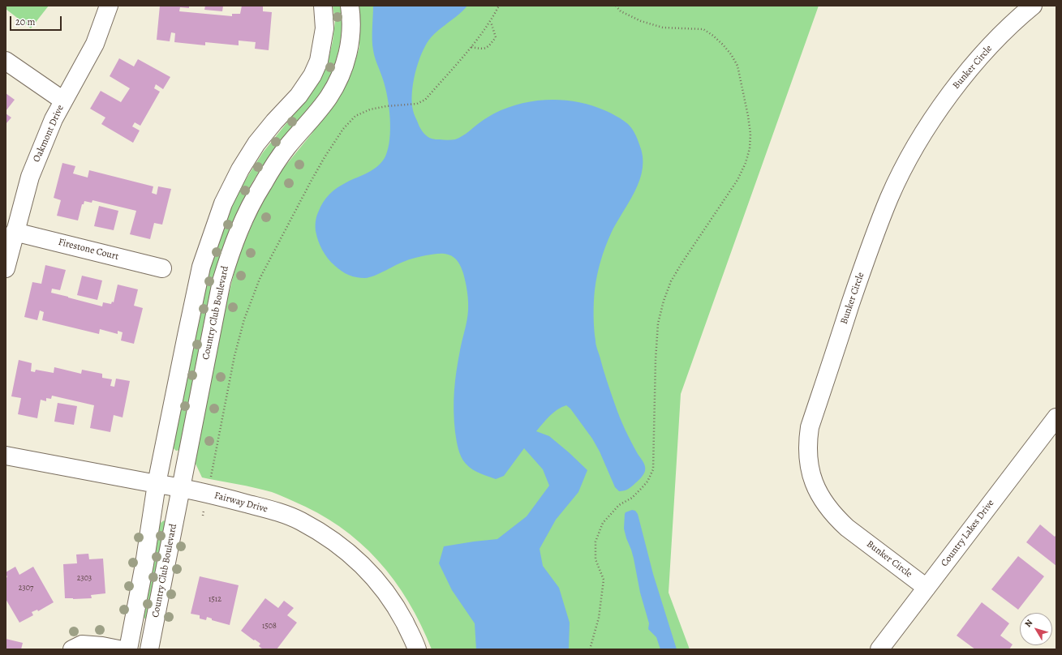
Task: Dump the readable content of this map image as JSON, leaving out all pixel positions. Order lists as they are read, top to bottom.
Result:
{
  "streets": {
    "street": [
      "Bunker Circle",
      "Oakmont Drive",
      "Firestone Court",
      "Country Club Boulevard",
      "Fairway Drive",
      "Country Lakes Drive"
    ]
  },
  "crossings": [
    ["Bunker Circle", "Country Lakes Drive"],
    ["Oakmont Drive", "Firestone Court"],
    ["Country Club Boulevard", "Fairway Drive"]
  ],
  "house_numbers": [
    "2303",
    "2307",
    "1512",
    "1508"
  ],
  "scale_bar": "20 m",
  "north": "top left"
}
